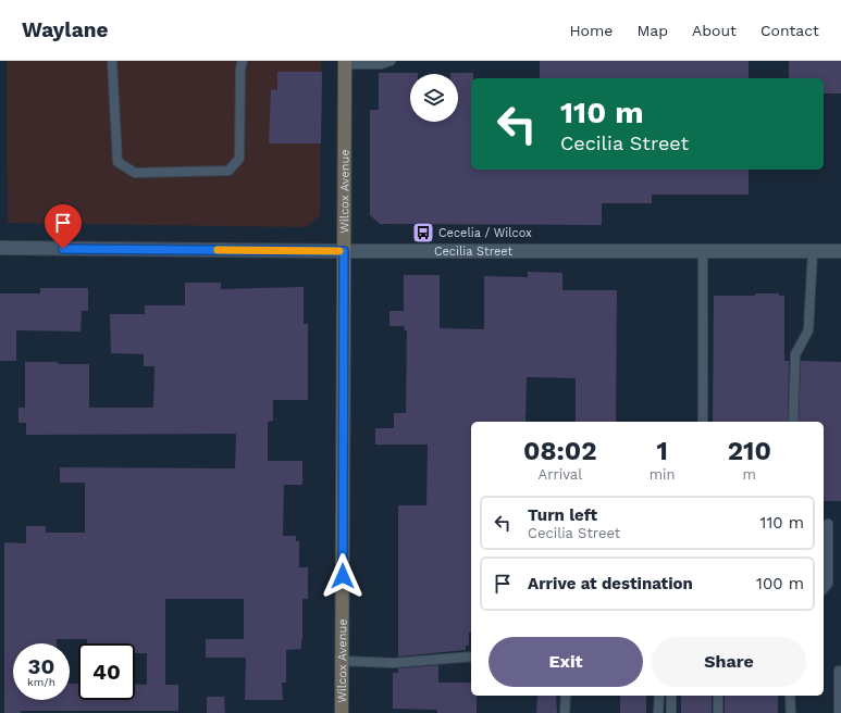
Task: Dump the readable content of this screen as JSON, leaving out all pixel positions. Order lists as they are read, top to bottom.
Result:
{
  "streets": {
    "street": ["Wilcox Avenue", "Cecilia Street"]
  },
  "crossings": [
    ["Wilcox Avenue", "Cecilia Street"]
  ],
  "places": {
    "bus stop": ["Cecelia / Wilcox"]
  },
  "page": {
    "header": "Waylane",
    "nav": [
      "Home",
      "Map",
      "About",
      "Contact"
    ],
    "turn": ["110 m", "Cecilia Street"],
    "eta": [
      "08:02",
      "Arrival",
      "1",
      "min",
      "210",
      "m"
    ],
    "list": [
      {
        "name": "Turn left",
        "note": "Cecilia Street",
        "value": "110 m"
      },
      {
        "name": "Arrive at destination",
        "value": "100 m"
      }
    ],
    "buttons": ["Exit", "Share"],
    "speed": "30 km/h",
    "limit": "40"
  }
}
